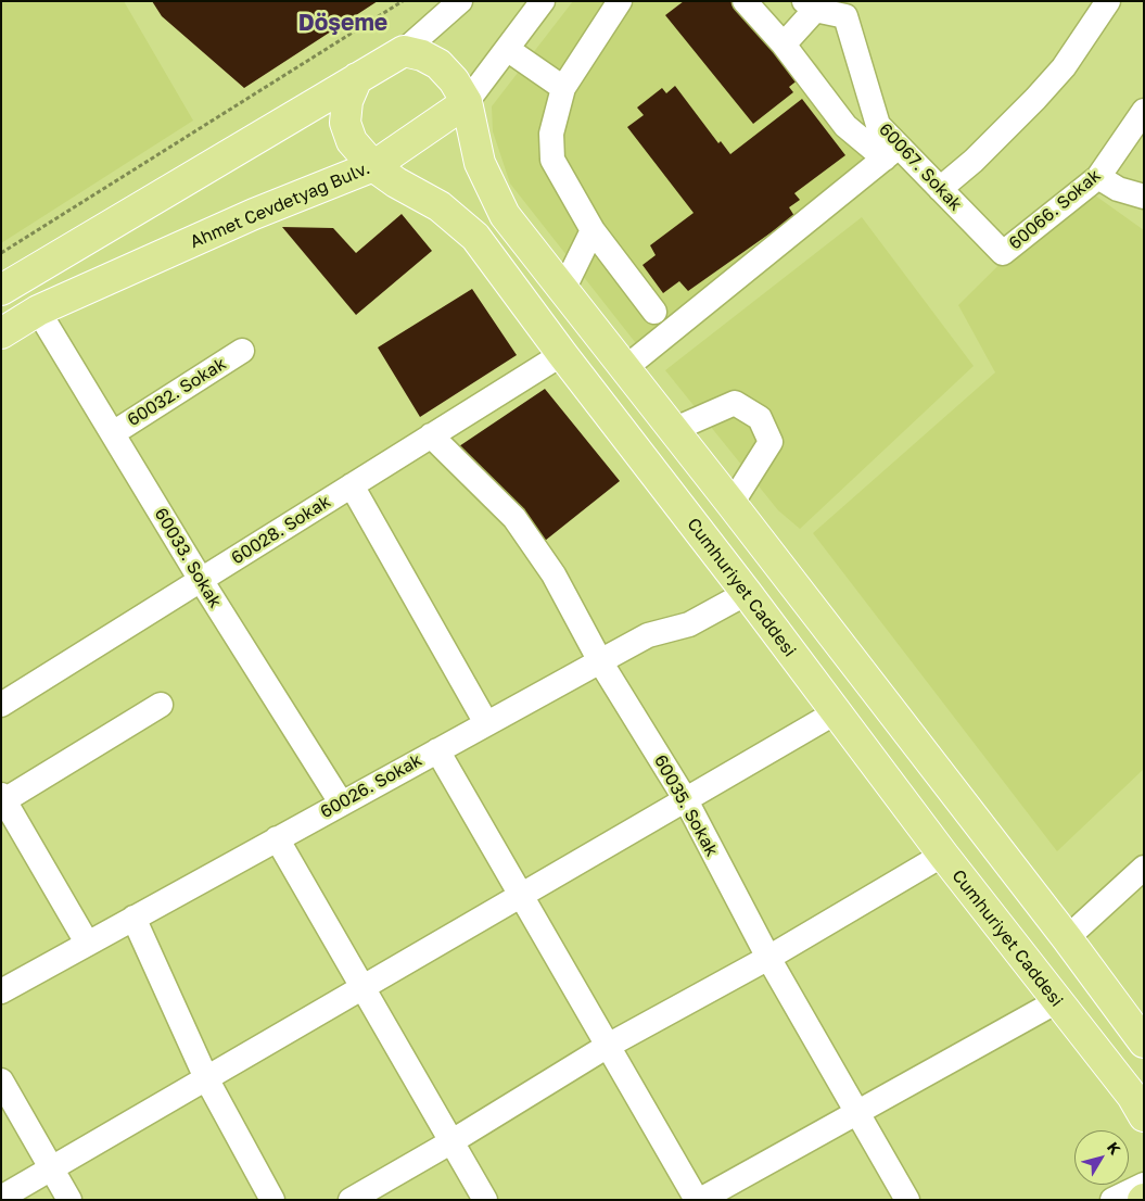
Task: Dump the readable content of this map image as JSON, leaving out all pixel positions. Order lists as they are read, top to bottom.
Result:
{
  "streets": {
    "main road": ["Ahmet Cevdetyağ Bulv.", "Cumhuriyet Caddesi"],
    "street": [
      "60067. Sokak",
      "60066. Sokak",
      "60032. Sokak",
      "60028. Sokak",
      "60033. Sokak",
      "60026. Sokak",
      "60035. Sokak"
    ]
  },
  "crossings": [
    ["60067. Sokak", "60066. Sokak"],
    ["Ahmet Cevdetyağ Bulv.", "60033. Sokak"],
    ["Ahmet Cevdetyağ Bulv.", "Cumhuriyet Caddesi"],
    ["60032. Sokak", "60033. Sokak"],
    ["60028. Sokak", "60033. Sokak"],
    ["60028. Sokak", "Cumhuriyet Caddesi"],
    ["60028. Sokak", "60035. Sokak"],
    ["60033. Sokak", "60026. Sokak"],
    ["Cumhuriyet Caddesi", "60026. Sokak"],
    ["60026. Sokak", "60035. Sokak"]
  ],
  "districts": ["Döşeme"],
  "north": "top right"
}
